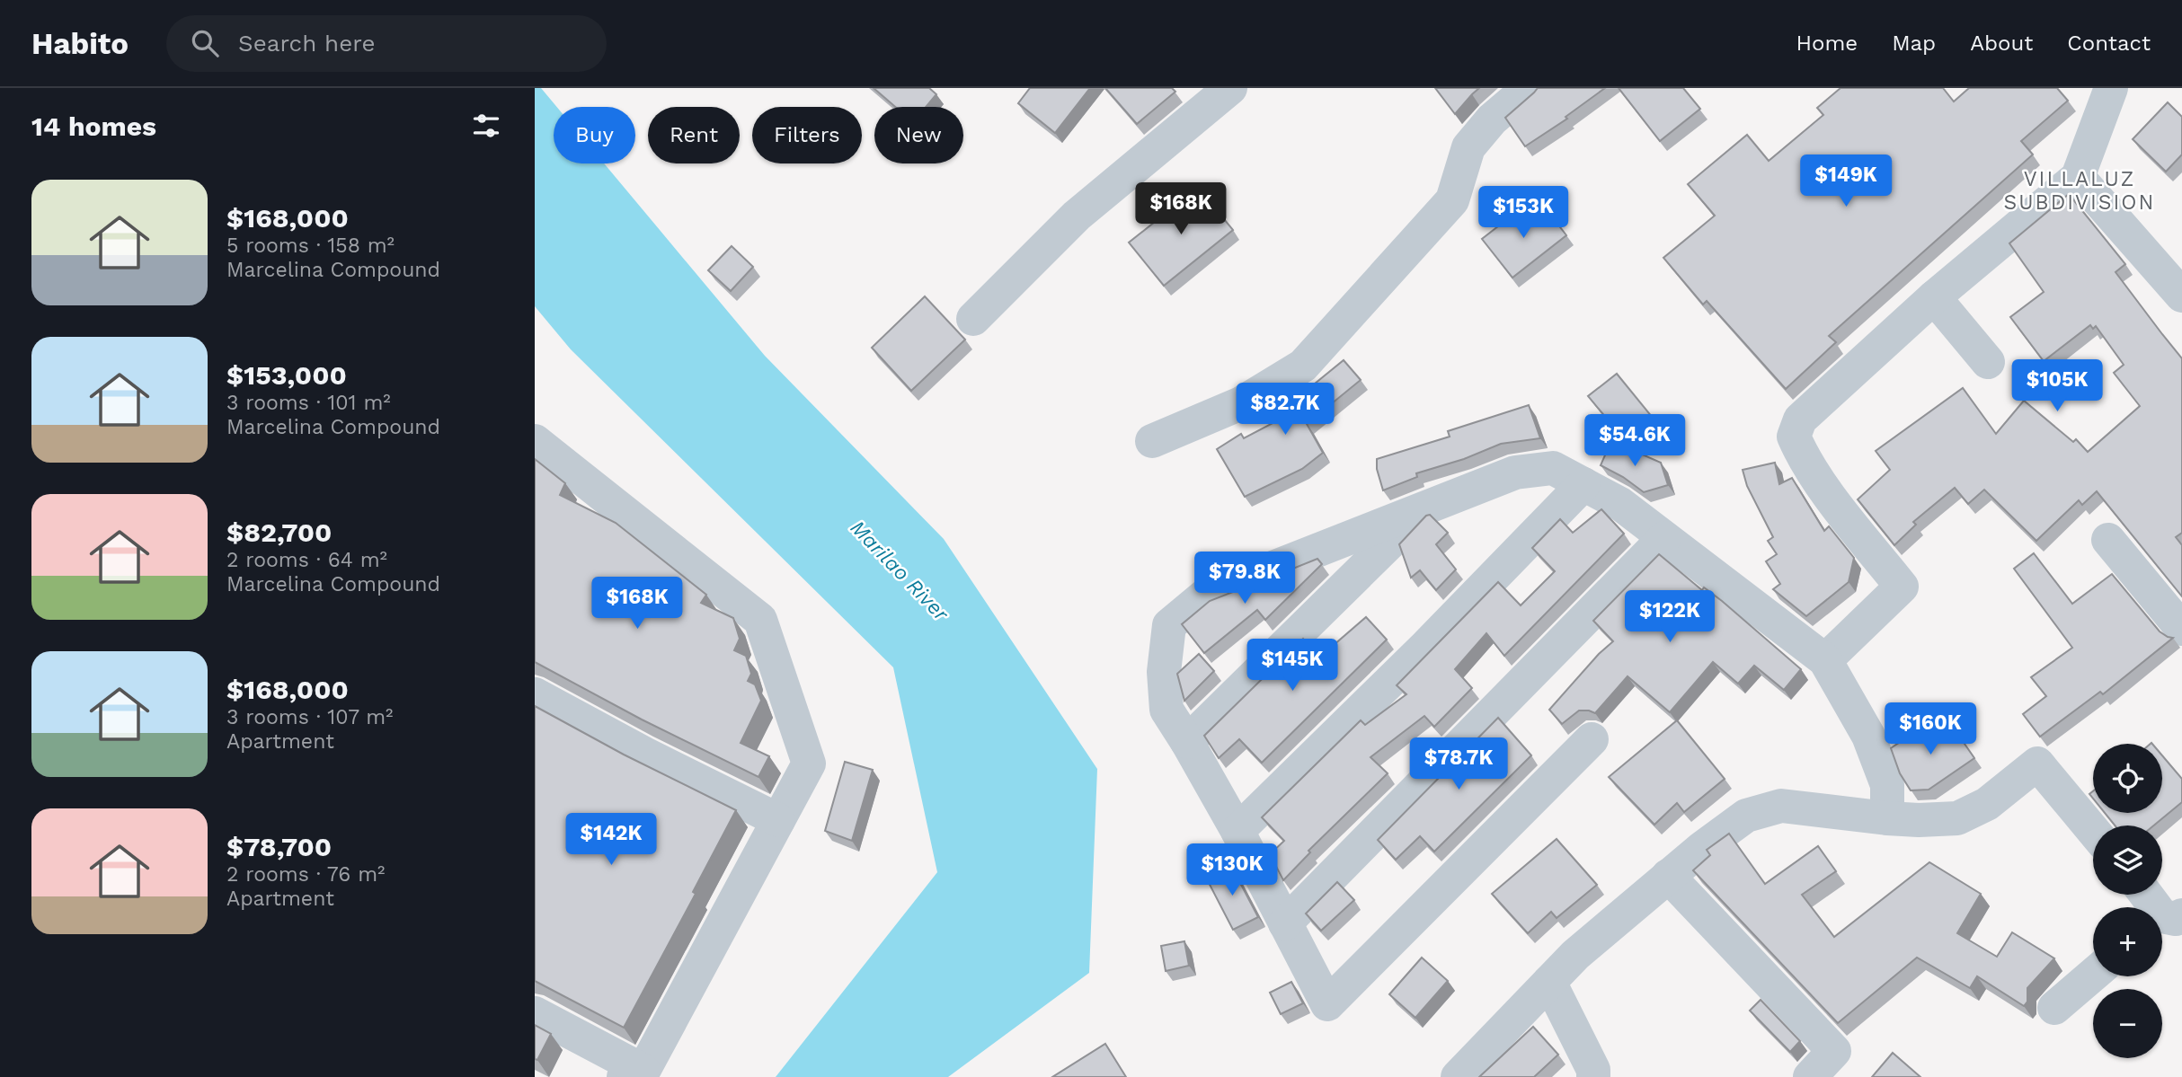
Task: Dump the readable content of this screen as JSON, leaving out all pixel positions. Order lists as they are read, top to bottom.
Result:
{
  "districts": ["VILLALUZ SUBDIVISION"],
  "water": ["Marilao River"],
  "page": {
    "header": "Habito",
    "search": "Search here",
    "nav": [
      "Home",
      "Map",
      "About",
      "Contact"
    ],
    "heading": "14 homes",
    "chip": [
      "Buy",
      "Rent",
      "Filters",
      "New"
    ],
    "price": [
      "$149K",
      "$168K",
      "$153K",
      "$105K",
      "$82.7K",
      "$54.6K",
      "$79.8K",
      "$168K",
      "$122K",
      "$145K",
      "$160K",
      "$78.7K",
      "$142K",
      "$130K"
    ],
    "list": [
      {
        "name": "$168,000",
        "note": "5 rooms · 158 m² · Marcelina Compound"
      },
      {
        "name": "$153,000",
        "note": "3 rooms · 101 m² · Marcelina Compound"
      },
      {
        "name": "$82,700",
        "note": "2 rooms · 64 m² · Marcelina Compound"
      },
      {
        "name": "$168,000",
        "note": "3 rooms · 107 m² · Apartment"
      },
      {
        "name": "$78,700",
        "note": "2 rooms · 76 m² · Apartment"
      }
    ],
    "map_buttons": ["+", "−"]
  }
}
